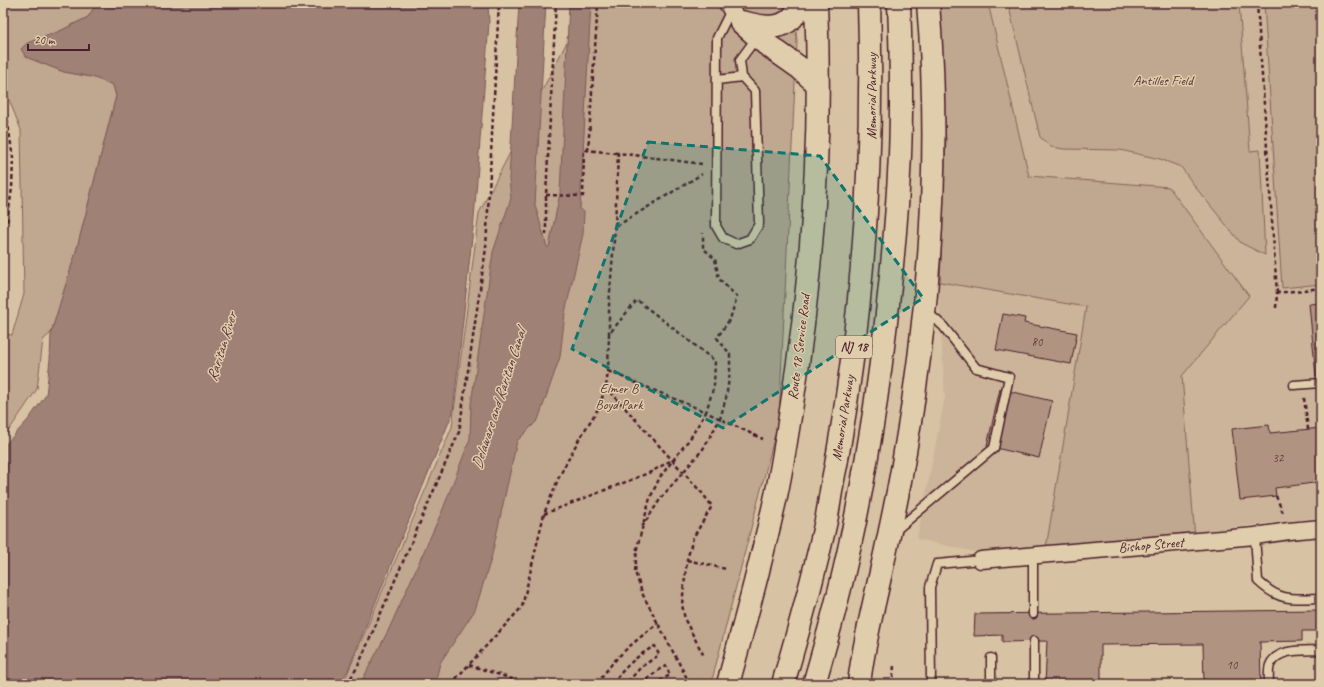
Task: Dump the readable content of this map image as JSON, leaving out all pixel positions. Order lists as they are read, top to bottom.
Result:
{
  "streets": {
    "main road": ["Memorial Parkway", "Route 18 Service Road", "NJ 18"],
    "street": ["Bishop Street"]
  },
  "water": ["Raritan River", "Delaware and Raritan Canal"],
  "parks": ["Antilles Field", "Elmer B Boyd Park"],
  "house_numbers": ["80", "32", "10"],
  "scale_bar": "20 m"
}
